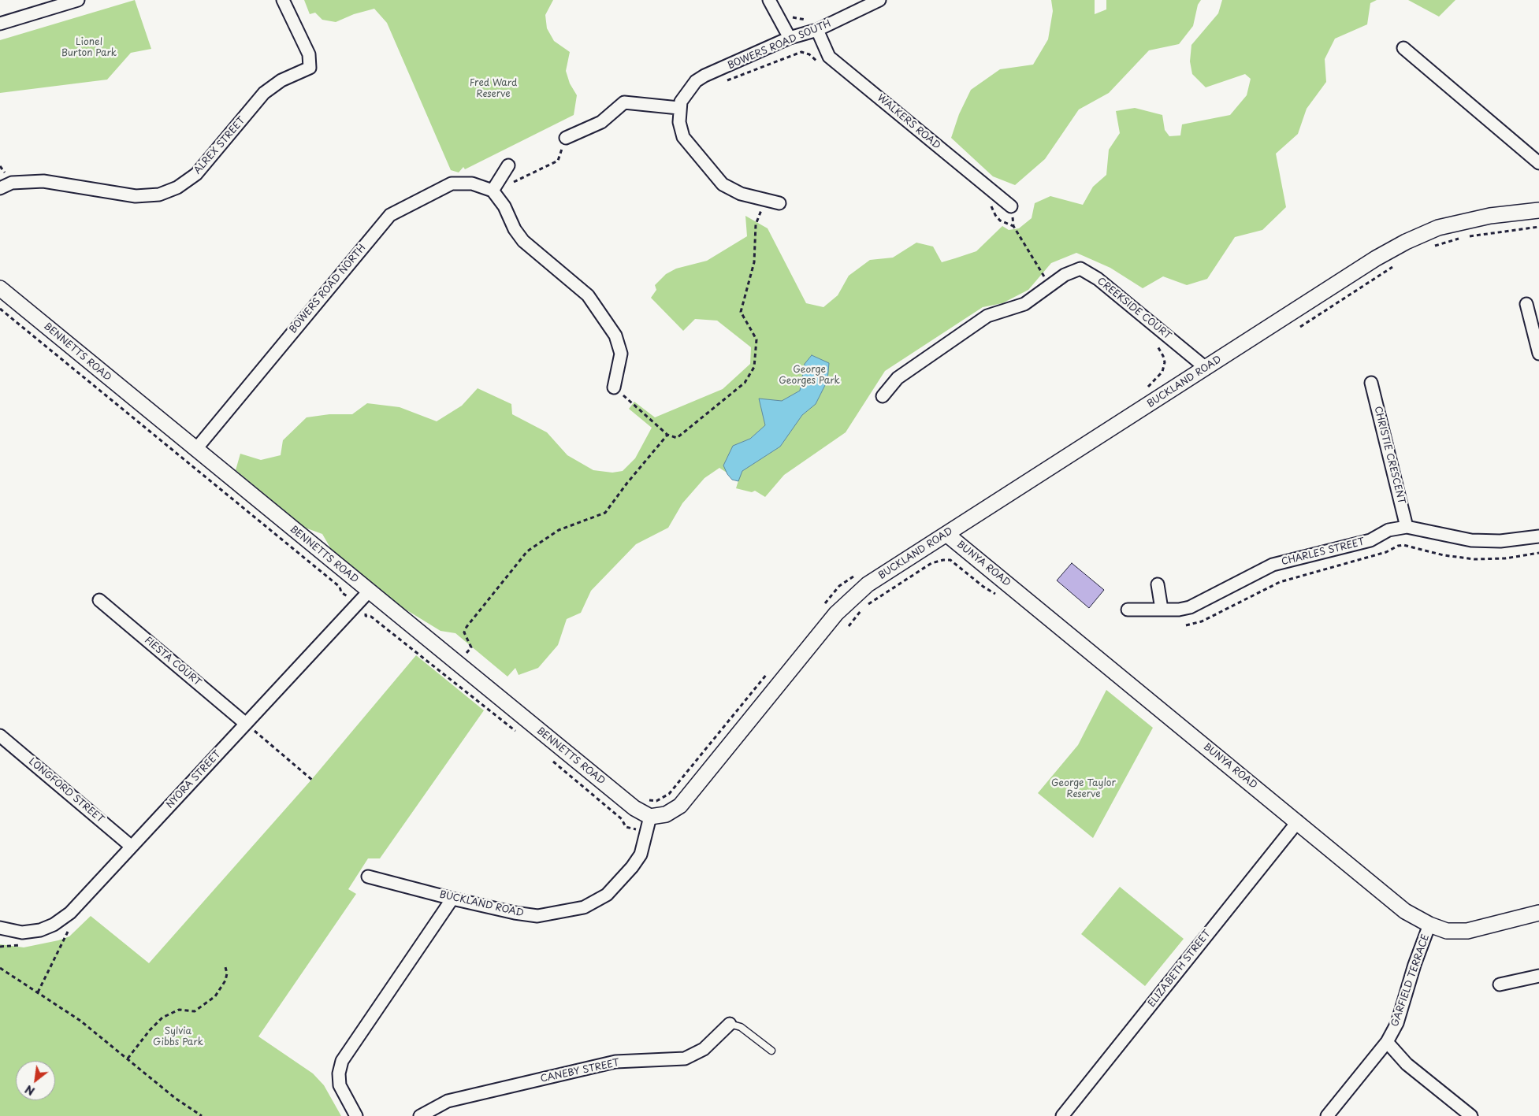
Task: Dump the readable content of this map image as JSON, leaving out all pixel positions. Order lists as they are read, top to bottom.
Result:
{
  "streets": {
    "street": [
      "BOWERS ROAD SOUTH",
      "WALKERS ROAD",
      "ALREX STREET",
      "BOWERS ROAD NORTH",
      "CREEKSIDE COURT",
      "BENNETTS ROAD",
      "BUCKLAND ROAD",
      "CHRISTIE CRESCENT",
      "CHARLES STREET",
      "BUNYA ROAD",
      "FIESTA COURT",
      "NYORA STREET",
      "LONGFORD STREET",
      "ELIZABETH STREET",
      "GARFIELD TERRACE",
      "CANEBY STREET"
    ]
  },
  "crossings": [
    ["BOWERS ROAD SOUTH", "WALKERS ROAD"],
    ["BOWERS ROAD NORTH", "BENNETTS ROAD"],
    ["CREEKSIDE COURT", "BUCKLAND ROAD"],
    ["BENNETTS ROAD", "BUCKLAND ROAD"],
    ["BENNETTS ROAD", "NYORA STREET"],
    ["BUCKLAND ROAD", "BUNYA ROAD"],
    ["CHRISTIE CRESCENT", "CHARLES STREET"],
    ["BUNYA ROAD", "ELIZABETH STREET"],
    ["BUNYA ROAD", "GARFIELD TERRACE"],
    ["FIESTA COURT", "NYORA STREET"],
    ["NYORA STREET", "LONGFORD STREET"]
  ],
  "parks": [
    "Lionel Burton Park",
    "Fred Ward Reserve",
    "George Georges Park",
    "George Taylor Reserve",
    "Sylvia Gibbs Park"
  ],
  "north": "bottom left"
}
